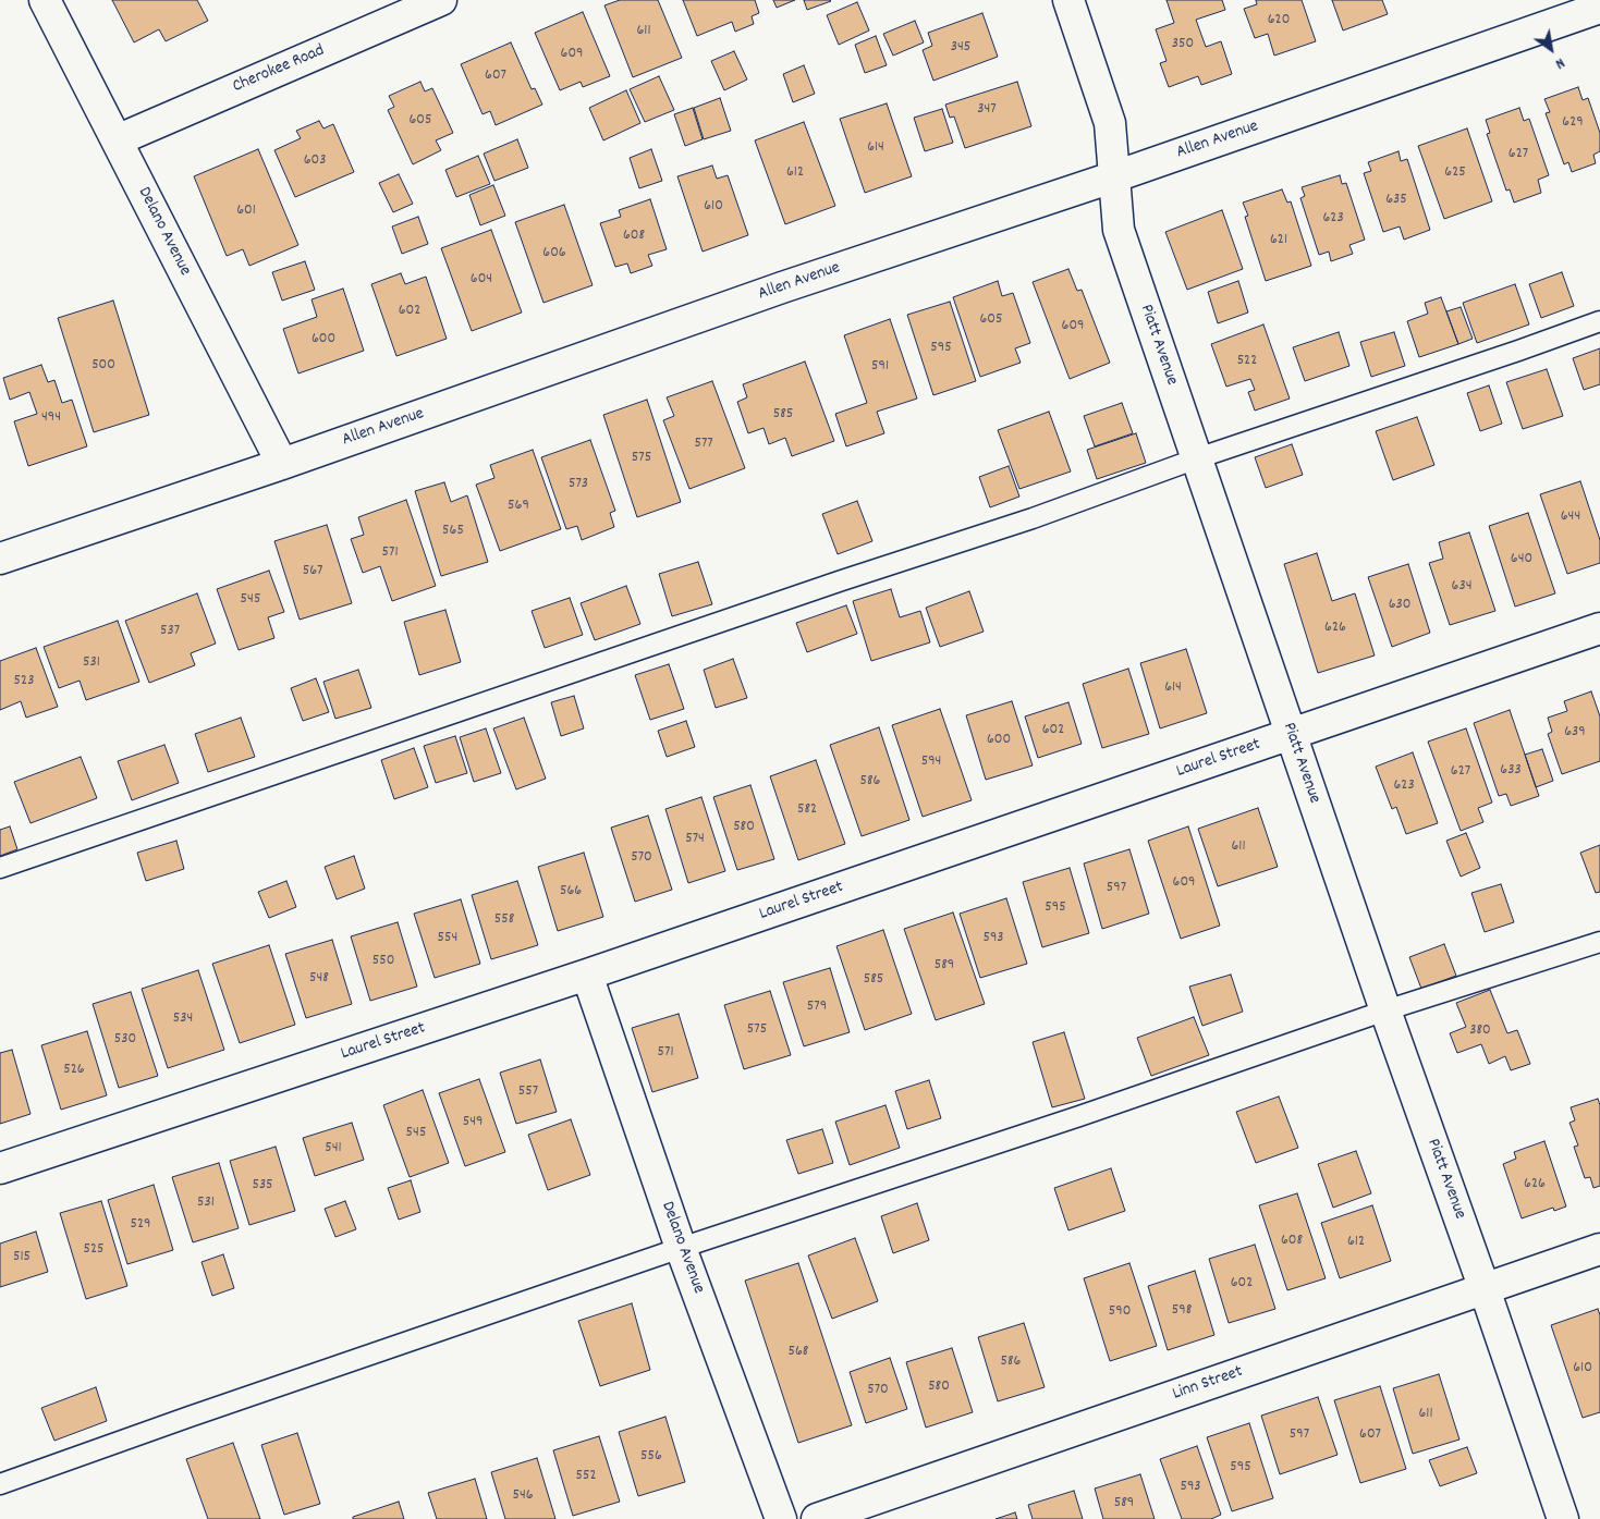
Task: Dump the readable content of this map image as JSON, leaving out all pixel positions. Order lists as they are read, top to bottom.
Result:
{
  "streets": {
    "street": [
      "Cherokee Road",
      "Allen Avenue",
      "Delano Avenue",
      "Piatt Avenue",
      "Laurel Street",
      "Linn Street"
    ]
  },
  "crossings": [
    ["Cherokee Road", "Delano Avenue"],
    ["Allen Avenue", "Delano Avenue"],
    ["Allen Avenue", "Piatt Avenue"],
    ["Delano Avenue", "Laurel Street"],
    ["Piatt Avenue", "Laurel Street"],
    ["Piatt Avenue", "Linn Street"]
  ],
  "house_numbers": [
    "620",
    "611",
    "350",
    "345",
    "609",
    "607",
    "347",
    "605",
    "629",
    "614",
    "627",
    "603",
    "612",
    "625",
    "635",
    "610",
    "601",
    "623",
    "608",
    "621",
    "606",
    "604",
    "602",
    "605",
    "609",
    "600",
    "595",
    "522",
    "500",
    "591",
    "585",
    "494",
    "577",
    "575",
    "573",
    "569",
    "644",
    "565",
    "571",
    "640",
    "567",
    "634",
    "545",
    "630",
    "626",
    "537",
    "531",
    "523",
    "614",
    "602",
    "639",
    "600",
    "594",
    "633",
    "627",
    "586",
    "623",
    "582",
    "580",
    "574",
    "611",
    "570",
    "609",
    "597",
    "566",
    "595",
    "558",
    "554",
    "593",
    "550",
    "589",
    "548",
    "585",
    "579",
    "534",
    "575",
    "380",
    "530",
    "571",
    "526",
    "557",
    "549",
    "545",
    "541",
    "626",
    "535",
    "531",
    "529",
    "608",
    "612",
    "525",
    "515",
    "602",
    "598",
    "590",
    "568",
    "586",
    "610",
    "580",
    "570",
    "611",
    "597",
    "607",
    "556",
    "595",
    "552",
    "593",
    "546",
    "589"
  ],
  "north": "bottom right"
}
